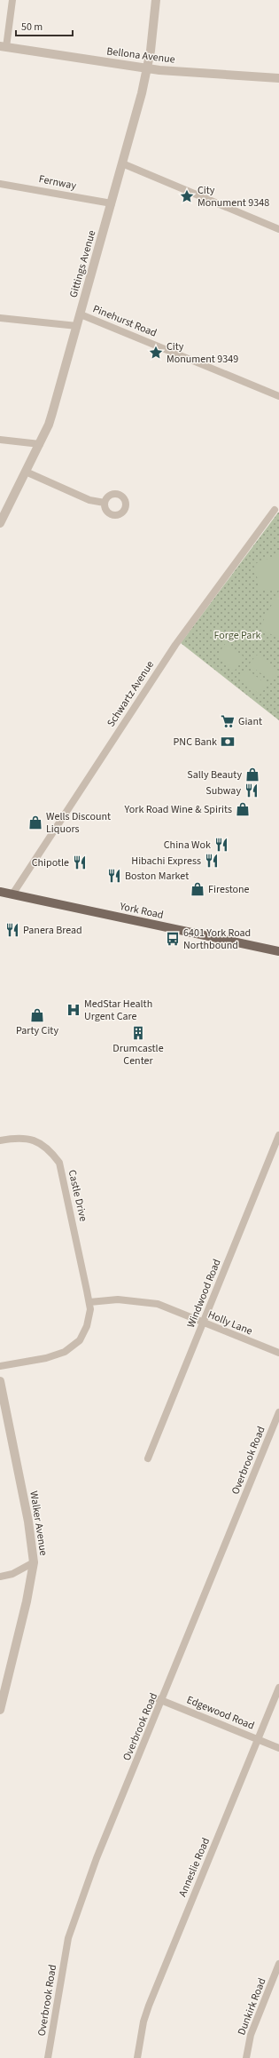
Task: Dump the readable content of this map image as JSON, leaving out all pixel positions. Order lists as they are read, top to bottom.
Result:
{
  "streets": {
    "main road": ["York Road"],
    "street": [
      "Bellona Avenue",
      "Fernway",
      "Gittings Avenue",
      "Pinehurst Road",
      "Schwartz Avenue",
      "Castle Drive",
      "Windwood Road",
      "Holly Lane",
      "Overbrook Road",
      "Walker Avenue",
      "Edgewood Road",
      "Anneslie Road",
      "Dunkirk Road"
    ]
  },
  "crossings": [
    ["Bellona Avenue", "Gittings Avenue"],
    ["Fernway", "Gittings Avenue"],
    ["Gittings Avenue", "Pinehurst Road"],
    ["Schwartz Avenue", "York Road"],
    ["Castle Drive", "Holly Lane"],
    ["Windwood Road", "Holly Lane"],
    ["Overbrook Road", "Edgewood Road"],
    ["Edgewood Road", "Anneslie Road"]
  ],
  "parks": ["Forge Park"],
  "places": {
    "place": ["City Monument 9348", "City Monument 9349"],
    "supermarket": ["Giant"],
    "bank": ["PNC Bank"],
    "shop": [
      "Sally Beauty",
      "York Road Wine & Spirits",
      "Wells Discount Liquors",
      "Firestone",
      "Party City"
    ],
    "restaurant": [
      "Subway",
      "China Wok",
      "Hibachi Express",
      "Chipotle",
      "Boston Market",
      "Panera Bread"
    ],
    "bus stop": ["6401 York Road Northbound"],
    "hospital": ["MedStar Health Urgent Care"],
    "building": ["Drumcastle Center"]
  },
  "scale_bar": "50 m"
}
